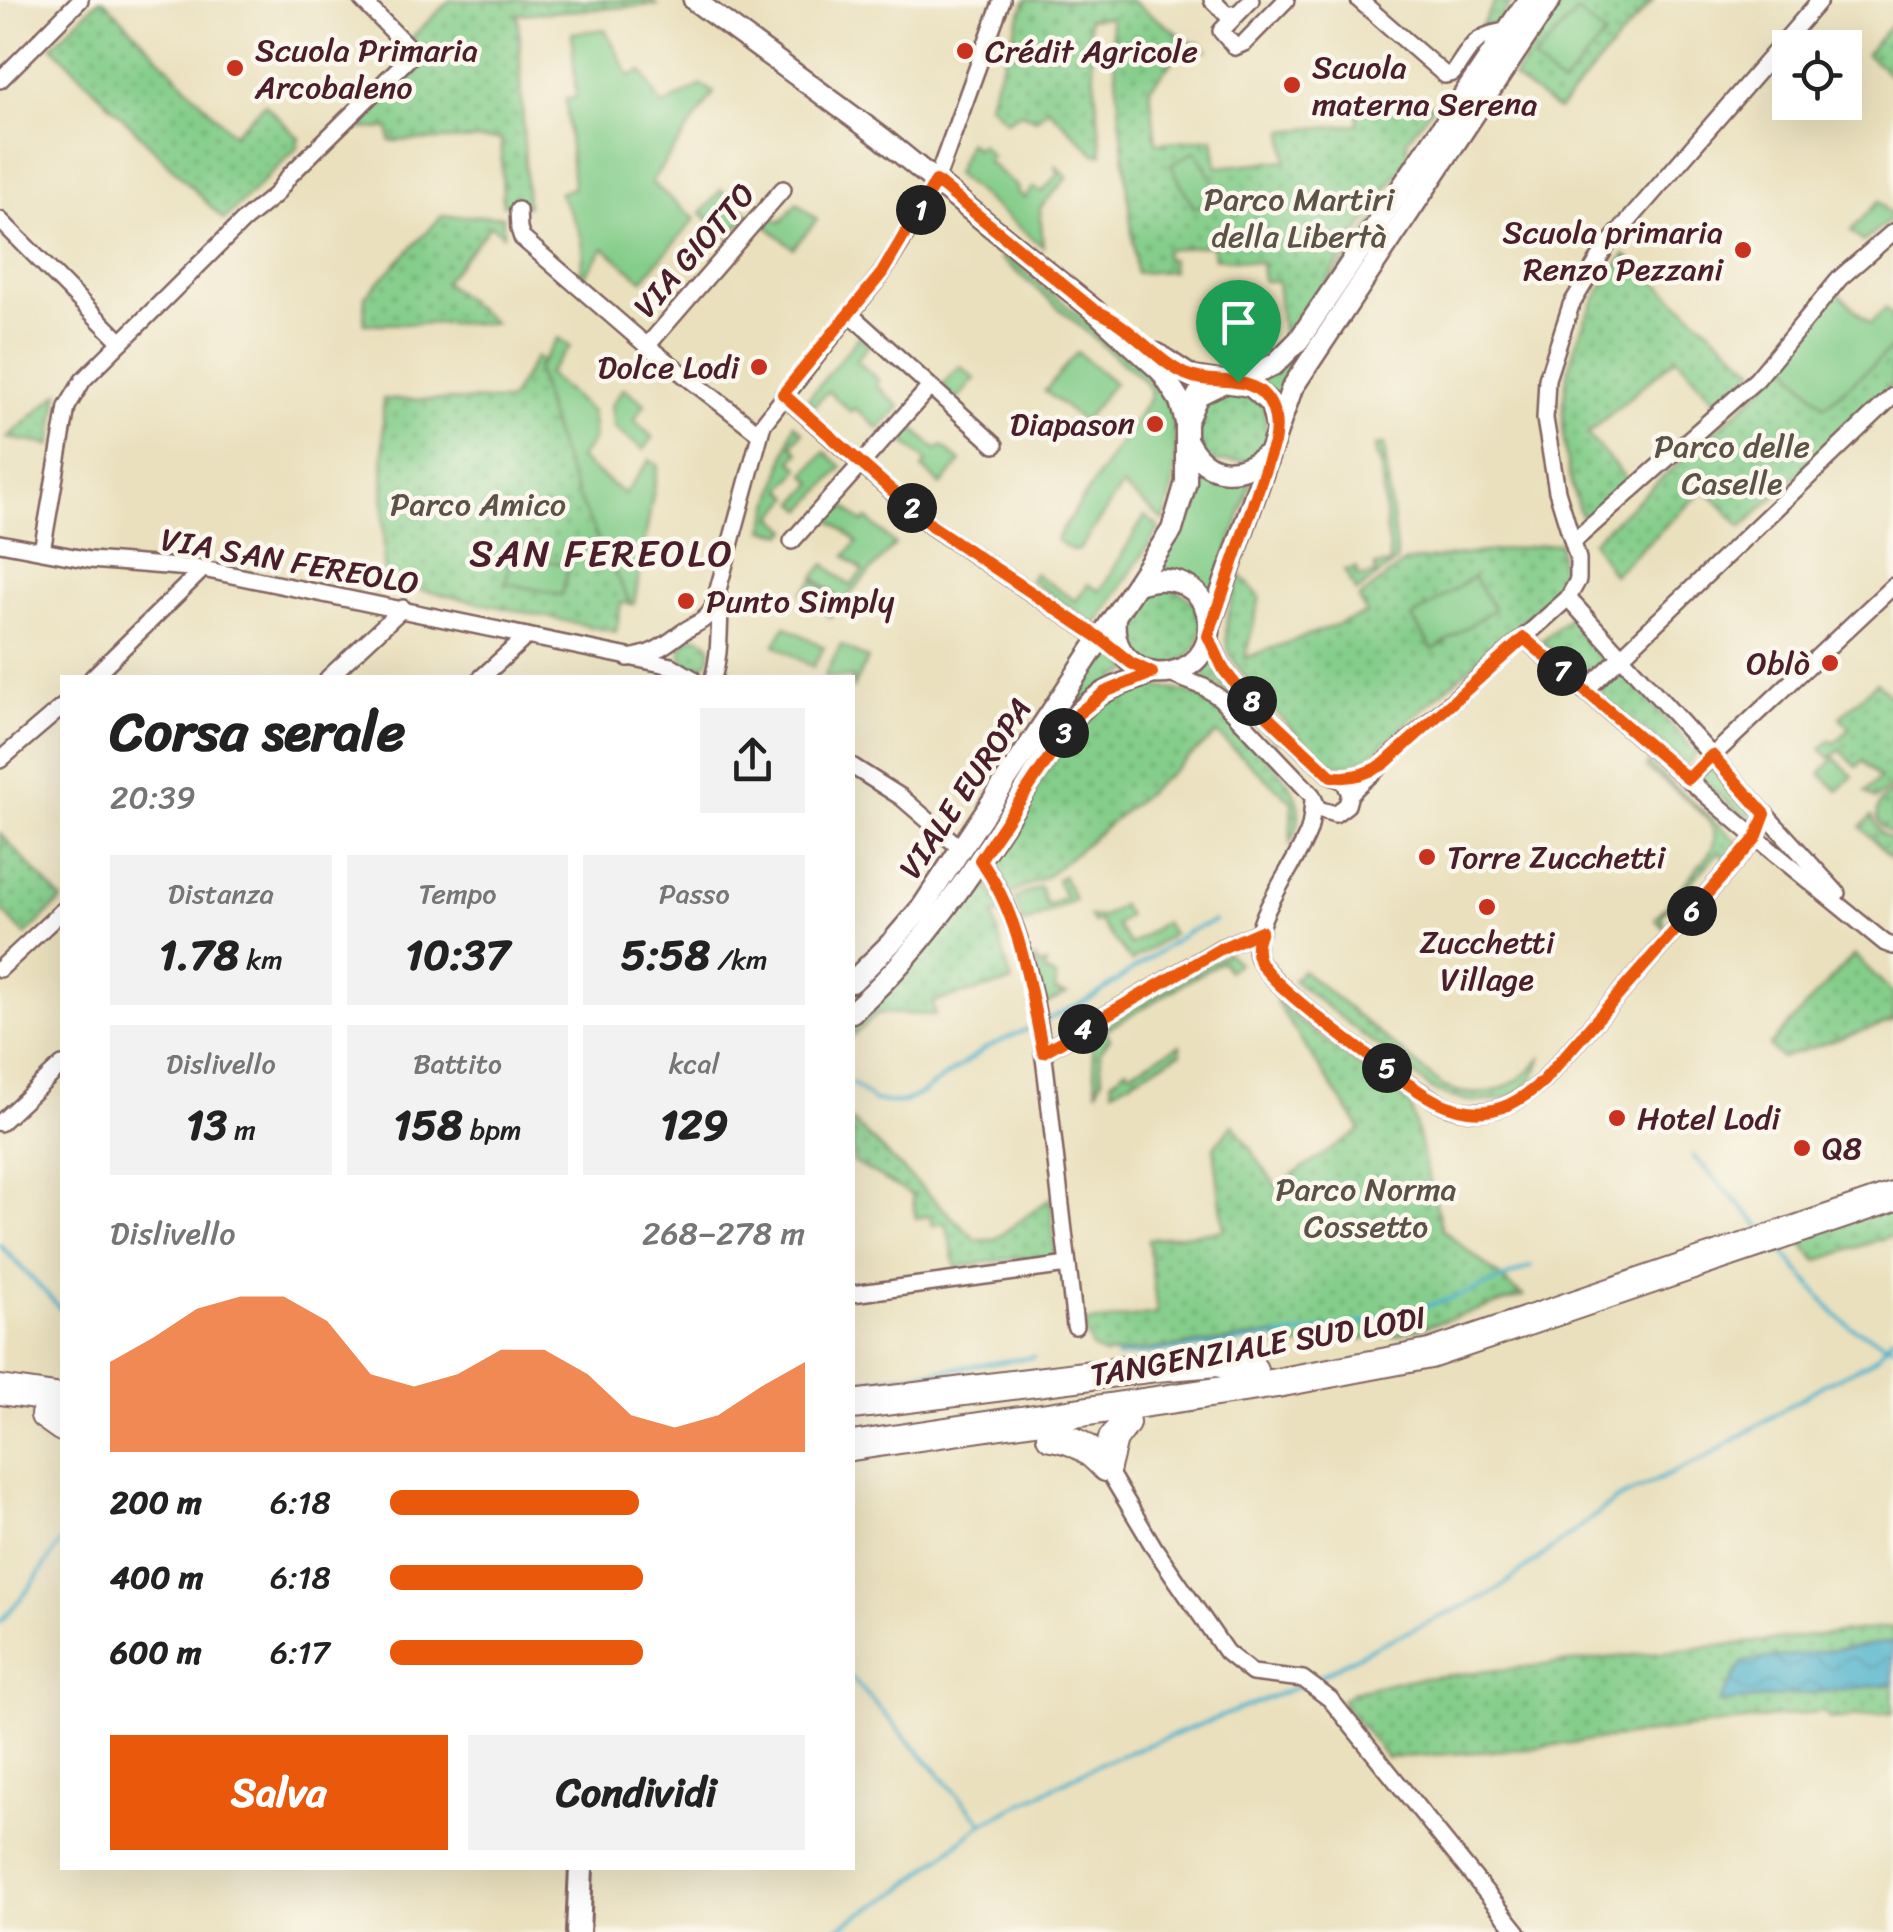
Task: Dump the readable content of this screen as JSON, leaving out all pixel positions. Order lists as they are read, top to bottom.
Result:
{
  "streets": {
    "highway": ["TANGENZIALE SUD LODI"],
    "street": ["VIA GIOTTO", "VIA SAN FEREOLO", "VIALE EUROPA"]
  },
  "districts": ["SAN FEREOLO"],
  "parks": [
    "Parco Martiri della Libertà",
    "Parco delle Caselle",
    "Parco Amico",
    "Parco Norma Cossetto"
  ],
  "places": [
    "Crédit Agricole",
    "Scuola Primaria Arcobaleno",
    "Scuola materna Serena",
    "Scuola primaria Renzo Pezzani",
    "Dolce Lodi",
    "Diapason",
    "Punto Simply",
    "Oblò",
    "Torre Zucchetti",
    "Zucchetti Village",
    "Hotel Lodi",
    "Q8"
  ],
  "page": {
    "pins": [
      "1",
      "2",
      "7",
      "8",
      "3",
      "6",
      "4",
      "5"
    ],
    "heading": ["Corsa serale", "20:39"],
    "stats": [
      ["Distanza", "1.78 km"],
      ["Tempo", "10:37"],
      ["Passo", "5:58 /km"],
      ["Dislivello", "13 m"],
      ["Battito", "158 bpm"],
      ["kcal", "129"]
    ],
    "chart": ["Dislivello", "268–278 m"],
    "list": [
      {
        "name": "200 m",
        "note": "6:18"
      },
      {
        "name": "400 m",
        "note": "6:18"
      },
      {
        "name": "600 m",
        "note": "6:17"
      }
    ],
    "buttons": ["Salva", "Condividi"]
  }
}
